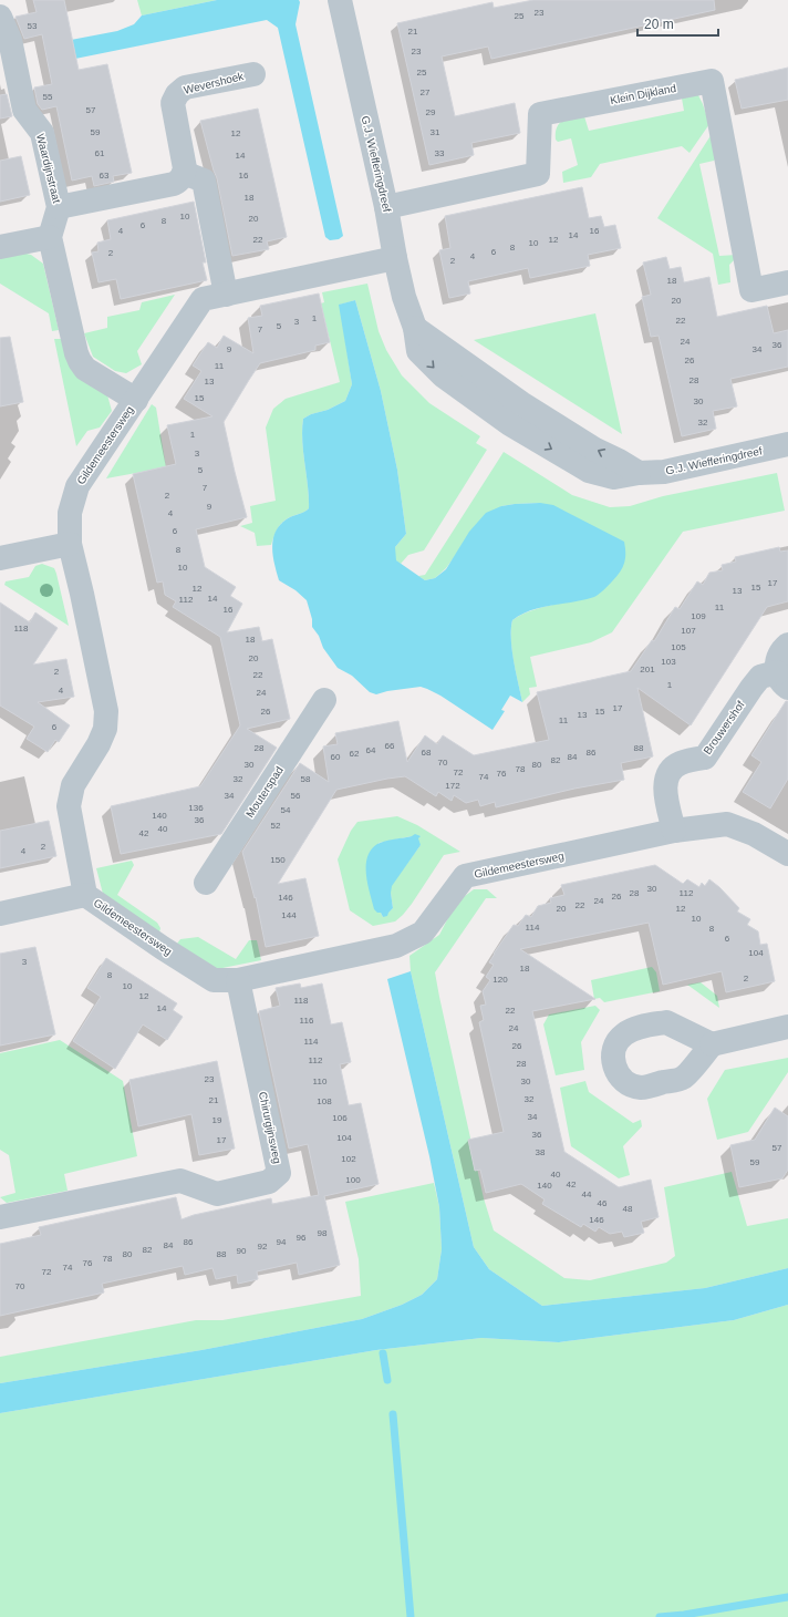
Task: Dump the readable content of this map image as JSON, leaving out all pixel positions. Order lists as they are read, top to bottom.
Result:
{
  "streets": {
    "street": [
      "Wevershoek",
      "Klein Dijkland",
      "G.J. Wiefferingdreef",
      "Waardijnstraat",
      "Gildemeestersweg",
      "Brouwershof",
      "Mouterspad",
      "Chirurgijnsweg"
    ]
  },
  "crossings": [
    ["Klein Dijkland", "G.J. Wiefferingdreef"],
    ["G.J. Wiefferingdreef", "Gildemeestersweg"],
    ["Waardijnstraat", "Gildemeestersweg"],
    ["Gildemeestersweg", "Brouwershof"],
    ["Gildemeestersweg", "Chirurgijnsweg"]
  ],
  "house_numbers": [
    "23",
    "25",
    "53",
    "21",
    "23",
    "25",
    "27",
    "55",
    "57",
    "29",
    "59",
    "31",
    "12",
    "61",
    "33",
    "14",
    "63",
    "16",
    "18",
    "10",
    "20",
    "8",
    "6",
    "4",
    "16",
    "14",
    "22",
    "12",
    "10",
    "8",
    "6",
    "2",
    "4",
    "2",
    "18",
    "20",
    "1",
    "22",
    "3",
    "5",
    "7",
    "24",
    "36",
    "9",
    "34",
    "26",
    "11",
    "28",
    "13",
    "15",
    "30",
    "32",
    "1",
    "3",
    "5",
    "7",
    "2",
    "9",
    "4",
    "6",
    "8",
    "10",
    "17",
    "15",
    "12",
    "13",
    "14",
    "112",
    "11",
    "16",
    "109",
    "118",
    "107",
    "18",
    "105",
    "20",
    "103",
    "201",
    "2",
    "22",
    "1",
    "4",
    "24",
    "17",
    "26",
    "15",
    "13",
    "11",
    "6",
    "66",
    "28",
    "88",
    "64",
    "68",
    "86",
    "62",
    "60",
    "84",
    "82",
    "70",
    "30",
    "80",
    "78",
    "72",
    "76",
    "74",
    "32",
    "58",
    "172",
    "34",
    "56",
    "136",
    "54",
    "140",
    "36",
    "52",
    "40",
    "42",
    "2",
    "4",
    "150",
    "30",
    "28",
    "112",
    "26",
    "146",
    "24",
    "22",
    "20",
    "12",
    "144",
    "10",
    "114",
    "8",
    "6",
    "104",
    "3",
    "18",
    "8",
    "2",
    "120",
    "10",
    "12",
    "118",
    "14",
    "22",
    "116",
    "24",
    "114",
    "26",
    "112",
    "28",
    "23",
    "110",
    "30",
    "32",
    "21",
    "108",
    "34",
    "106",
    "19",
    "36",
    "104",
    "17",
    "57",
    "38",
    "102",
    "59",
    "40",
    "100",
    "42",
    "140",
    "44",
    "46",
    "48",
    "146",
    "98",
    "96",
    "86",
    "94",
    "84",
    "92",
    "82",
    "90",
    "80",
    "88",
    "78",
    "76",
    "74",
    "72",
    "70"
  ],
  "scale_bar": "20 m"
}
